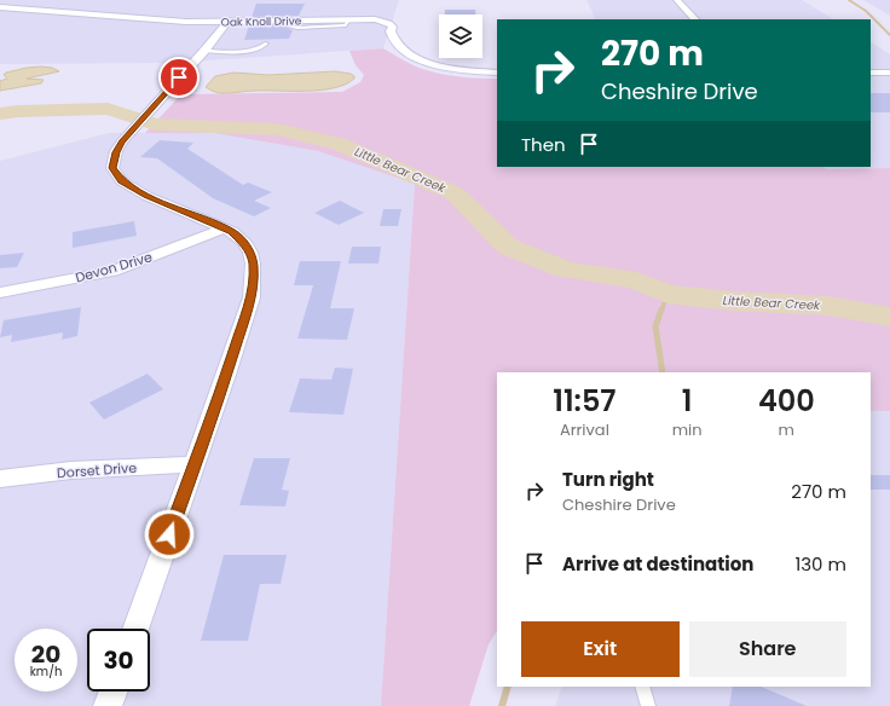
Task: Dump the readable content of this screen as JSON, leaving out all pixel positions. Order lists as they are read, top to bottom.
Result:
{
  "streets": {
    "street": ["Oak Knoll Drive", "Devon Drive", "Dorset Drive"]
  },
  "water": ["Little Bear Creek"],
  "page": {
    "turn": ["270 m", "Cheshire Drive"],
    "then": "Then",
    "eta": [
      "11:57",
      "Arrival",
      "1",
      "min",
      "400",
      "m"
    ],
    "list": [
      {
        "name": "Turn right",
        "note": "Cheshire Drive",
        "value": "270 m"
      },
      {
        "name": "Arrive at destination",
        "value": "130 m"
      }
    ],
    "buttons": ["Exit", "Share"],
    "speed": "20 km/h",
    "limit": "30"
  }
}
